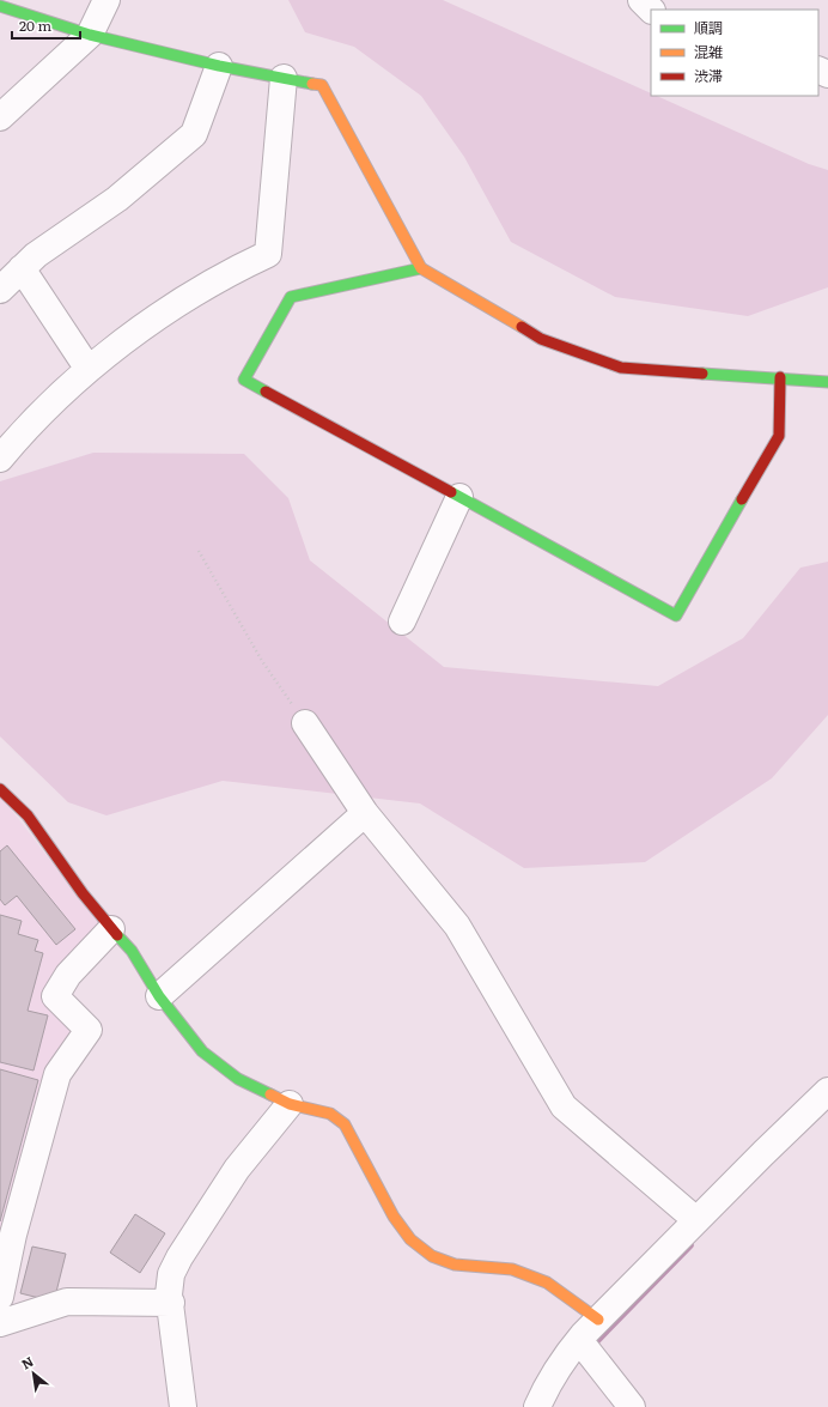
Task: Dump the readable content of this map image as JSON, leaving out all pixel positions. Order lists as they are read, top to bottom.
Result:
{
  "legend": ["順調", "混雑", "渋滞"],
  "scale_bar": "20 m",
  "north": "top left"
}
